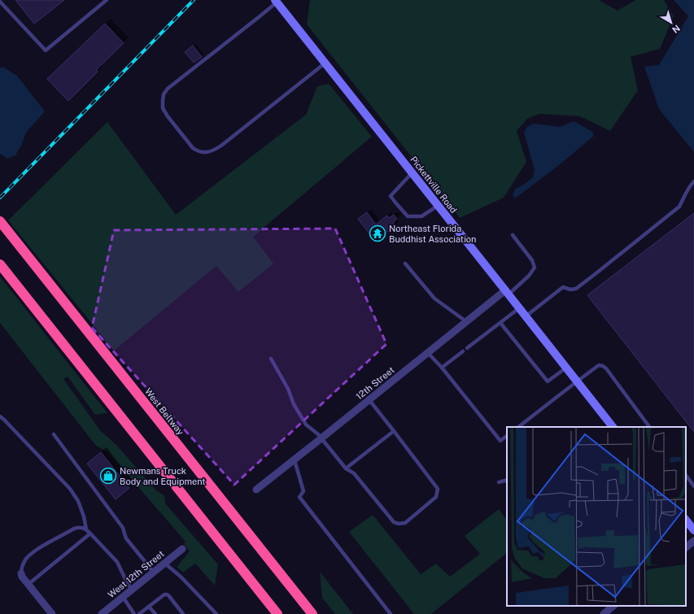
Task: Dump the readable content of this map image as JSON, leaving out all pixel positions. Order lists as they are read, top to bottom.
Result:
{
  "streets": {
    "highway": ["West Beltway"],
    "street": ["Pickettville Road", "12th Street", "West 12th Street"]
  },
  "crossings": [
    ["Pickettville Road", "12th Street"]
  ],
  "places": {
    "temple": ["Northeast Florida Buddhist Association"],
    "shop": ["Newmans Truck Body and Equipment"]
  },
  "north": "bottom right"
}
